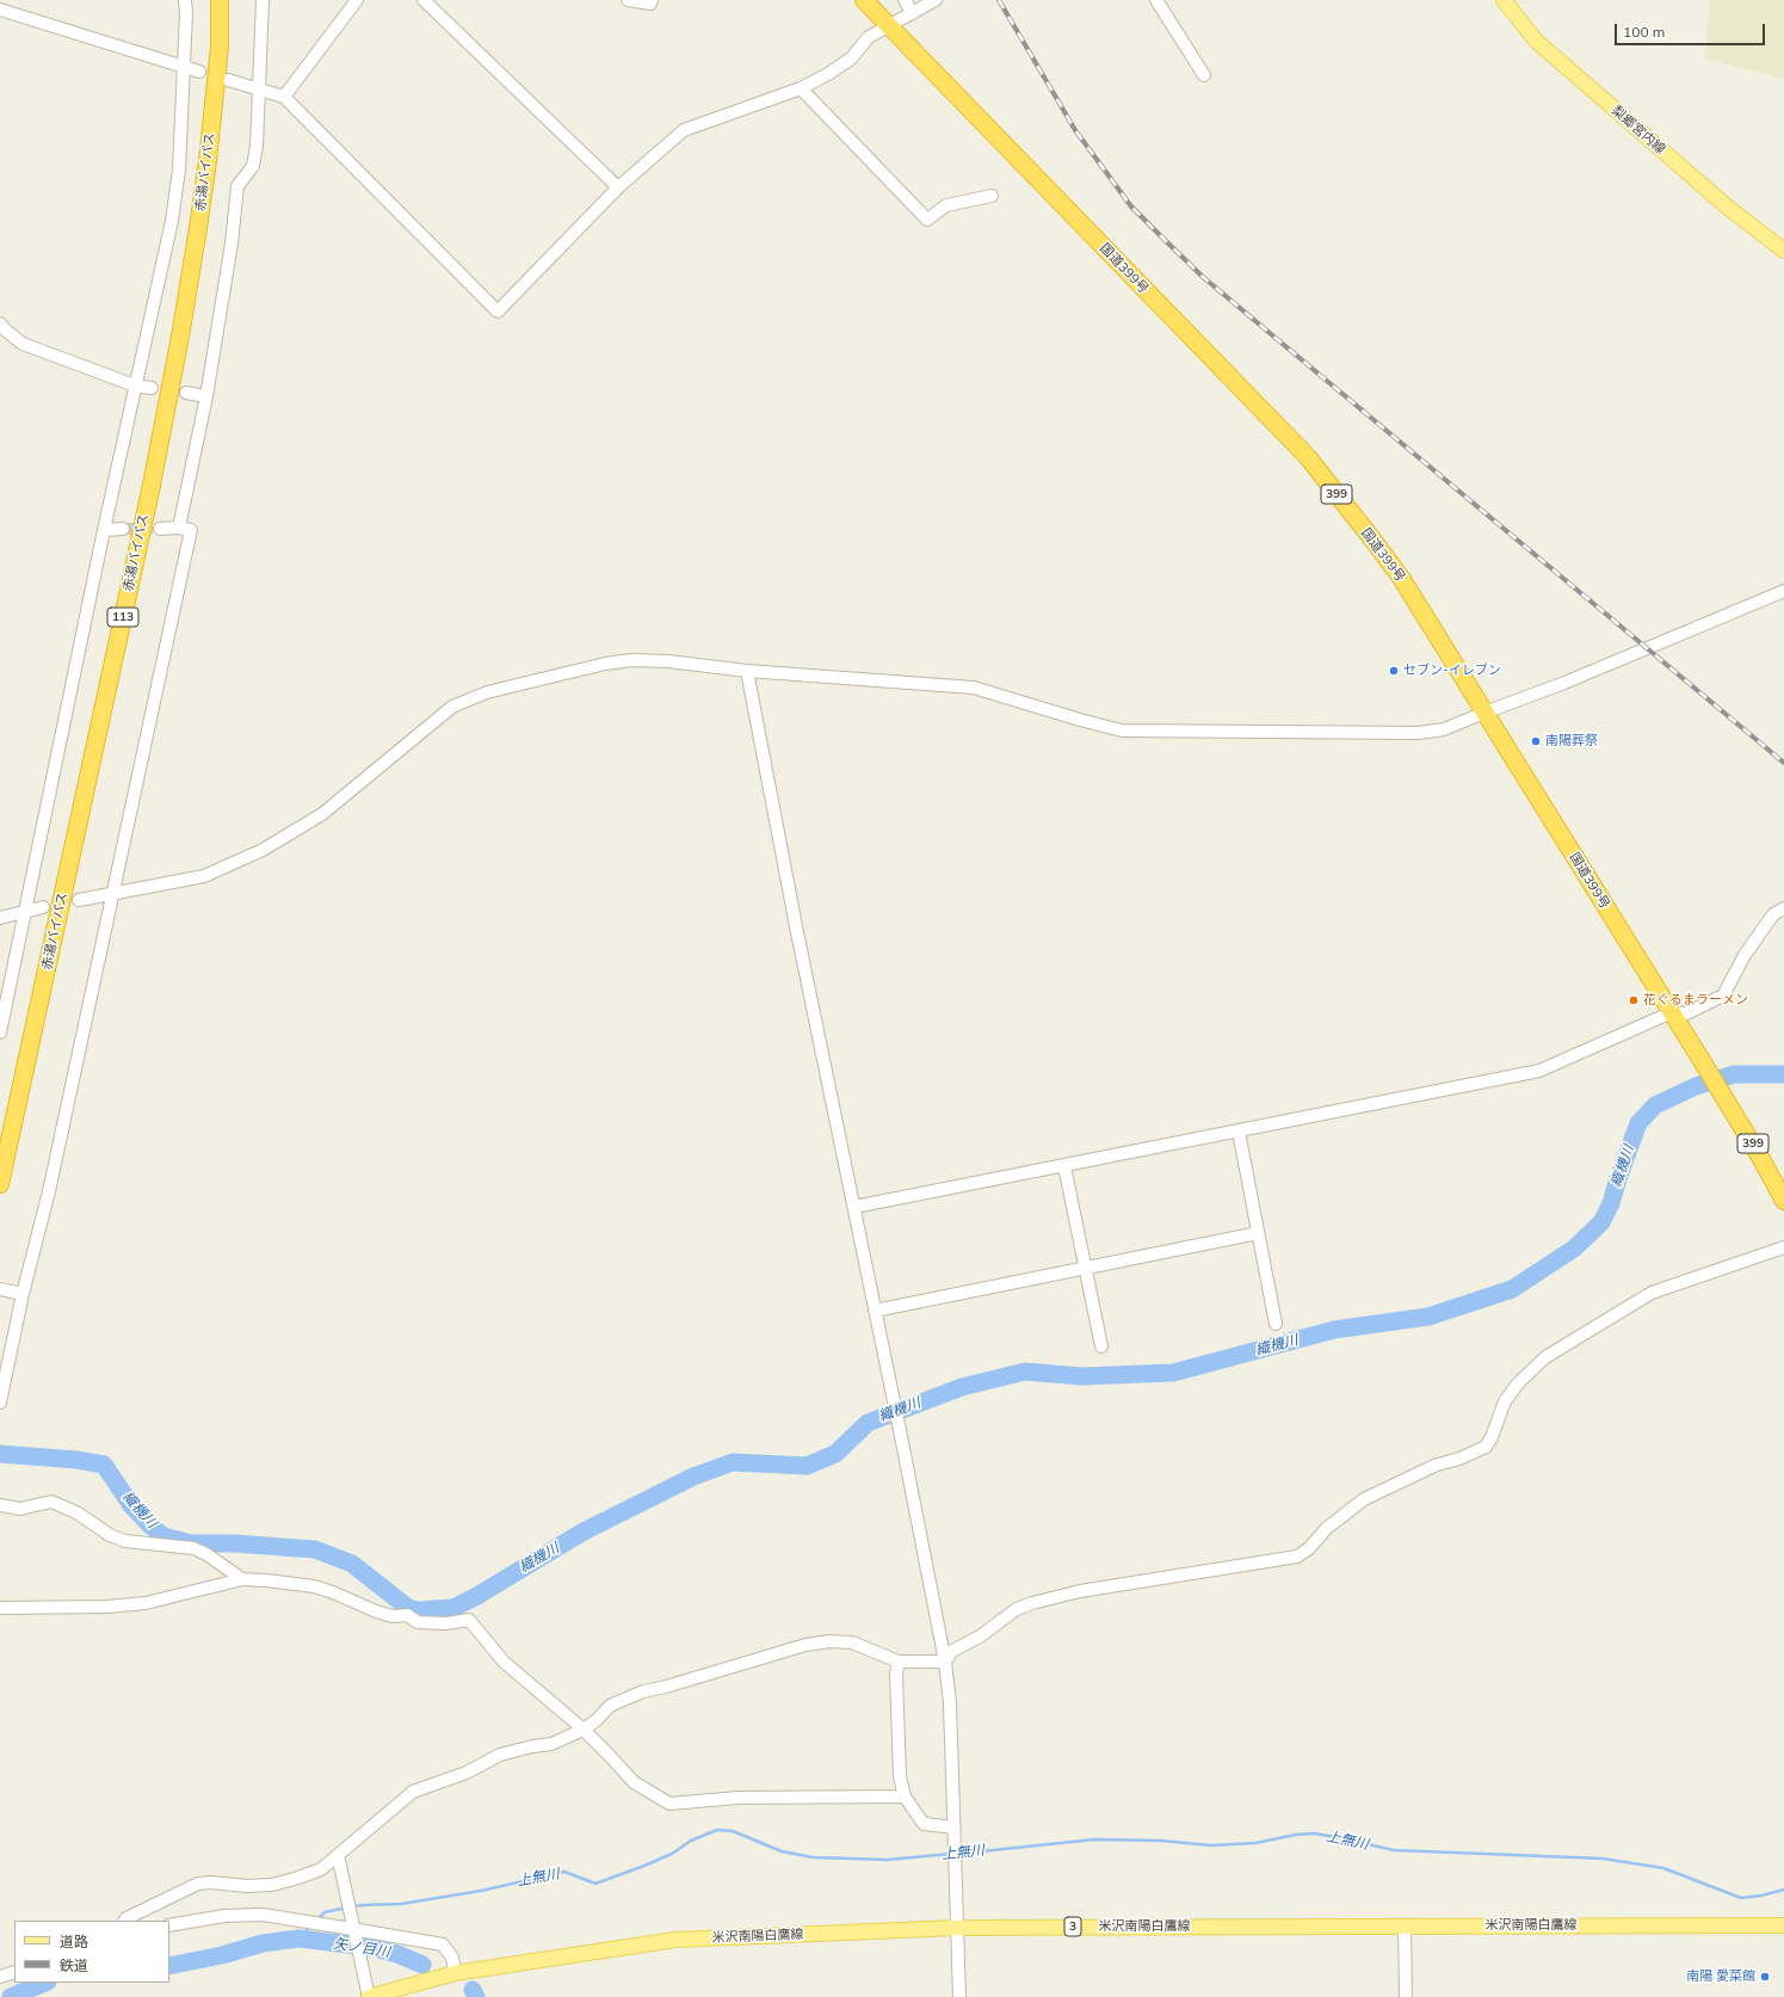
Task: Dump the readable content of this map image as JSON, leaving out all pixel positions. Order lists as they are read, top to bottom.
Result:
{
  "streets": {
    "highway": [
      "赤湯バイパス",
      "国道399号",
      "399",
      "113"
    ],
    "main road": ["梨郷宮内線", "米沢南陽白鷹線", "3"]
  },
  "water": ["織機川", "上無川", "矢ノ目川"],
  "places": [
    "セブン-イレブン",
    "南陽葬祭",
    "花ぐるまラーメン",
    "南陽 愛菜館"
  ],
  "legend": ["道路", "鉄道"],
  "scale_bar": "100 m"
}
